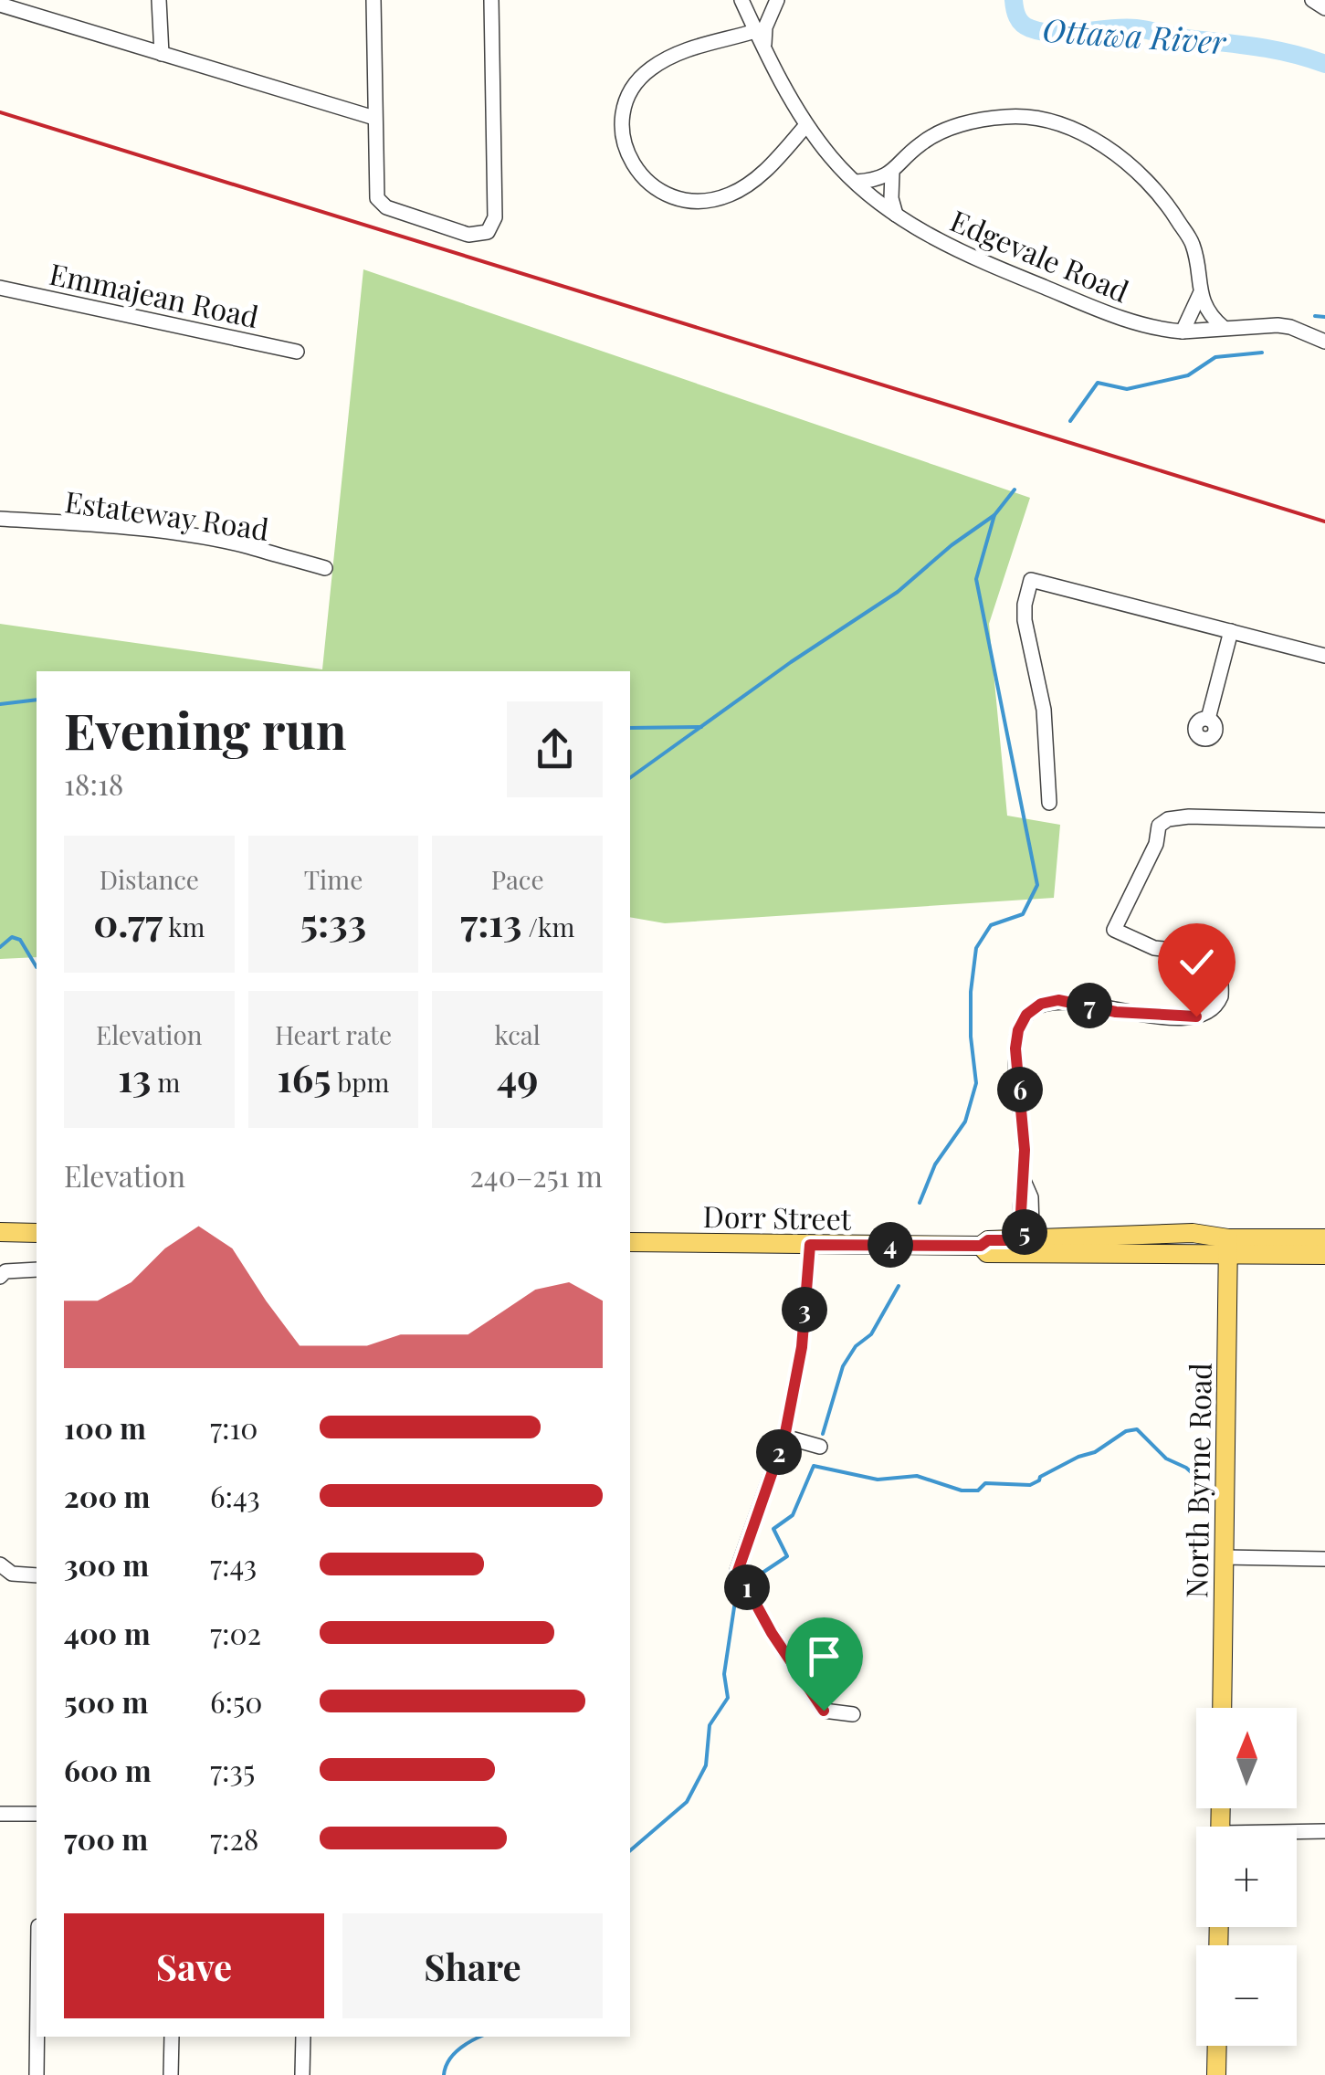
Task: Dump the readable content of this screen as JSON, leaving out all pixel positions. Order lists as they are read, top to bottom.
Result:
{
  "streets": {
    "main road": ["Dorr Street", "North Byrne Road"],
    "street": ["Edgevale Road", "Emmajean Road", "Estateway Road"]
  },
  "crossings": [
    ["Dorr Street", "North Byrne Road"]
  ],
  "water": ["Ottawa River"],
  "north": "top",
  "page": {
    "heading": ["Evening run", "18:18"],
    "stats": [
      ["Distance", "0.77 km"],
      ["Time", "5:33"],
      ["Pace", "7:13 /km"],
      ["Elevation", "13 m"],
      ["Heart rate", "165 bpm"],
      ["kcal", "49"]
    ],
    "pins": [
      "7",
      "6",
      "5",
      "4",
      "3",
      "2",
      "1"
    ],
    "chart": ["Elevation", "240–251 m"],
    "list": [
      {
        "name": "100 m",
        "note": "7:10"
      },
      {
        "name": "200 m",
        "note": "6:43"
      },
      {
        "name": "300 m",
        "note": "7:43"
      },
      {
        "name": "400 m",
        "note": "7:02"
      },
      {
        "name": "500 m",
        "note": "6:50"
      },
      {
        "name": "600 m",
        "note": "7:35"
      },
      {
        "name": "700 m",
        "note": "7:28"
      }
    ],
    "map_buttons": ["+", "−"],
    "buttons": ["Save", "Share"]
  }
}
